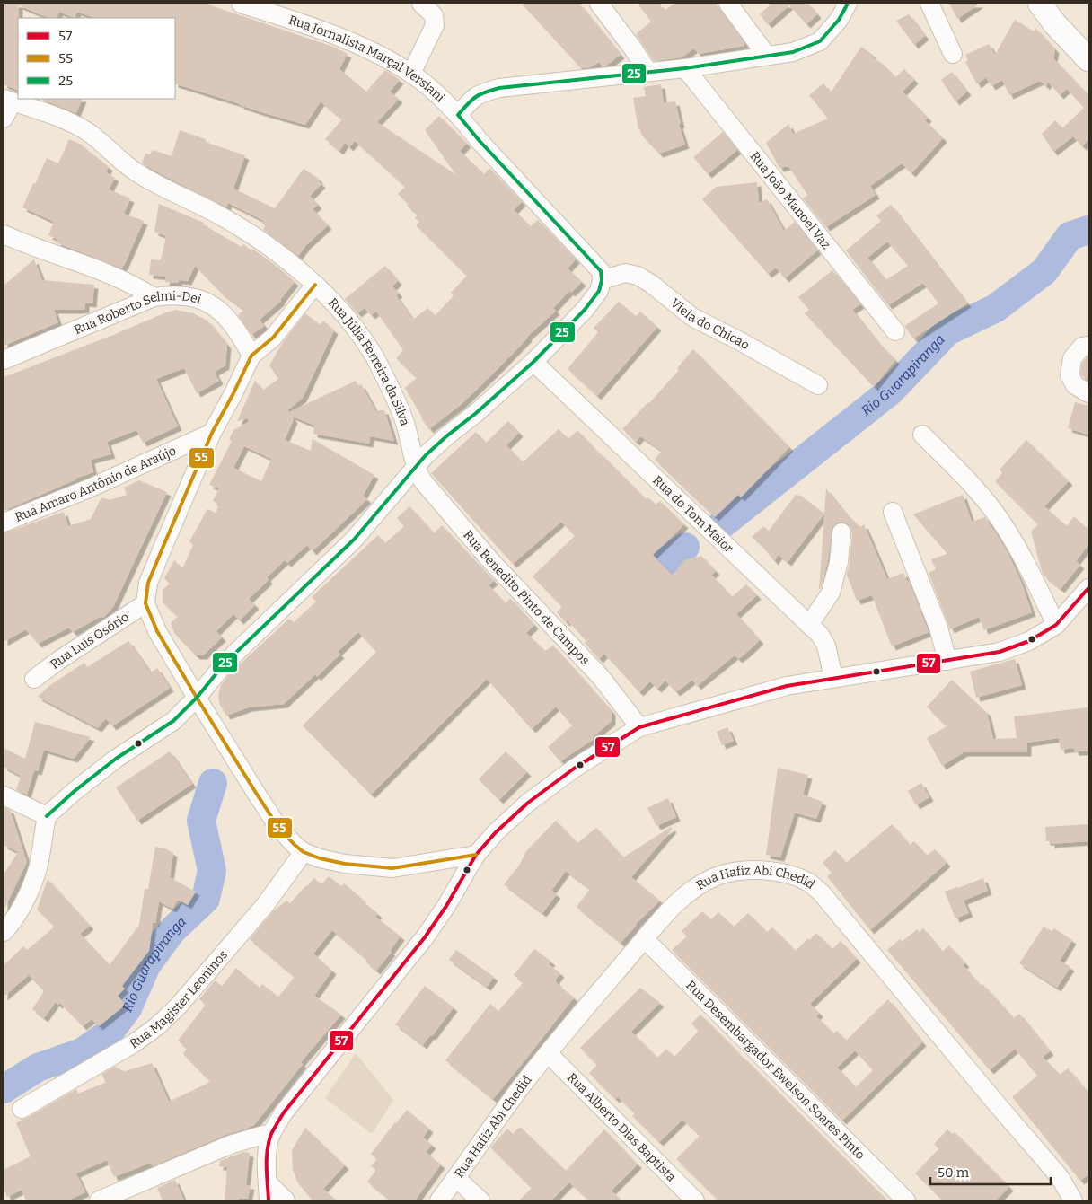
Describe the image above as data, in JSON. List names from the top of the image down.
{
  "streets": {
    "street": [
      "Rua Jornalista Marçal Versiani",
      "Rua João Manoel Vaz",
      "Rua Roberto Selmi-Dei",
      "Viela do Chicao",
      "Rua Júlia Ferreira da Silva",
      "Rua Amaro Antônio de Araújo",
      "Rua do Tom Maior",
      "Rua Benedito Pinto de Campos",
      "Rua Luís Osório",
      "Rua Hafiz Abi Chedid",
      "Rua Magister Leoninos",
      "Rua Desembargador Ewelson Soares Pinto",
      "Rua Alberto Dias Baptista"
    ]
  },
  "crossings": [
    ["Rua Jornalista Marçal Versiani", "Viela do Chicao"],
    ["Rua Júlia Ferreira da Silva", "Rua Benedito Pinto de Campos"],
    ["Rua Hafiz Abi Chedid", "Rua Desembargador Ewelson Soares Pinto"],
    ["Rua Hafiz Abi Chedid", "Rua Alberto Dias Baptista"]
  ],
  "water": ["Rio Guarapiranga"],
  "lines": ["transit line 25", "transit line 55", "transit line 57"],
  "legend": ["57", "55", "25"],
  "scale_bar": "50 m"
}
